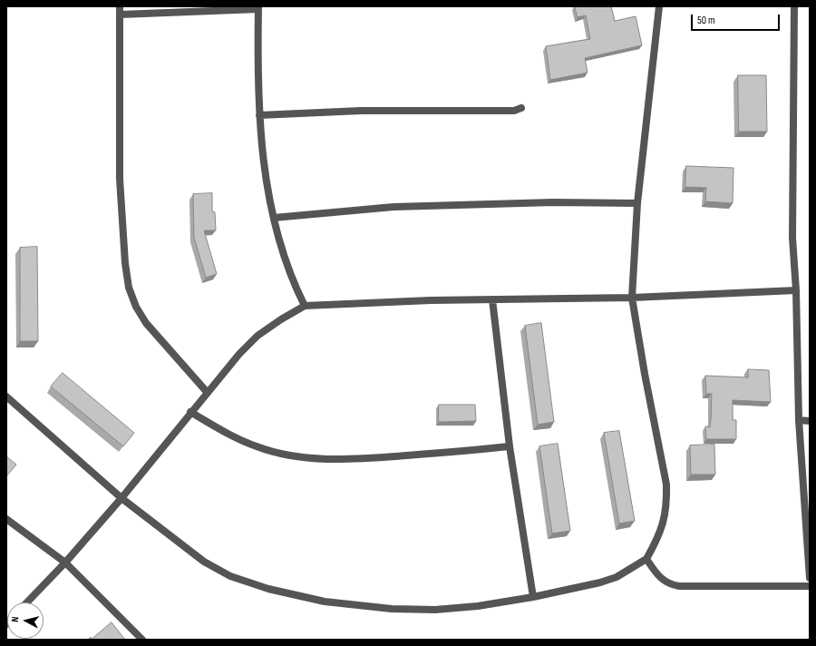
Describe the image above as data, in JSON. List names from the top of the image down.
{
  "scale_bar": "50 m",
  "north": "left"
}
